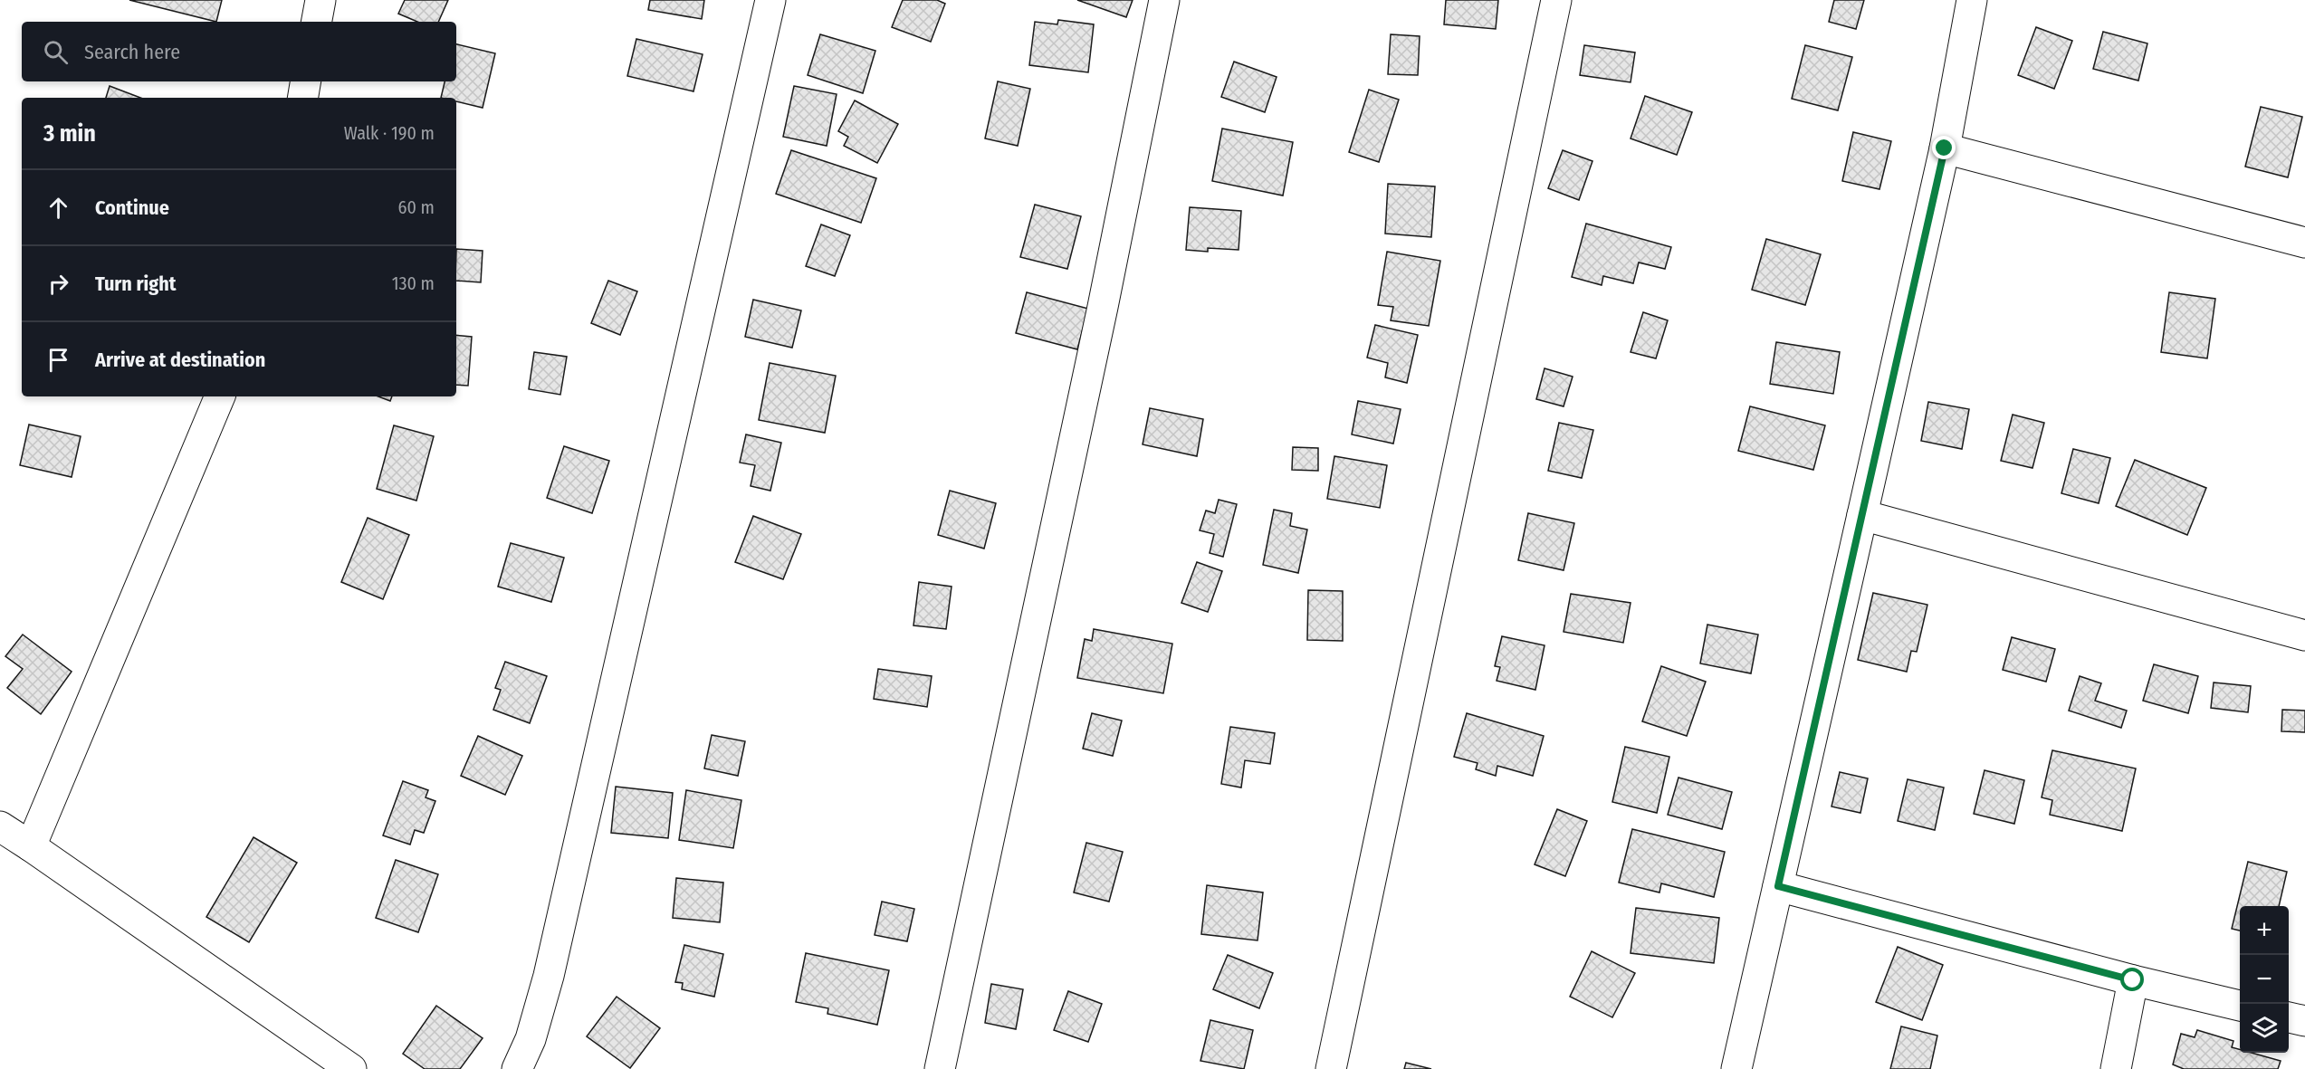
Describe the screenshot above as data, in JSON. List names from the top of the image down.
{
  "page": {
    "search": "Search here",
    "heading": ["3 min", "Walk · 190 m"],
    "list": [
      ["Continue", "60 m"],
      ["Turn right", "130 m"],
      "Arrive at destination"
    ],
    "map_buttons": ["+", "−"]
  }
}
